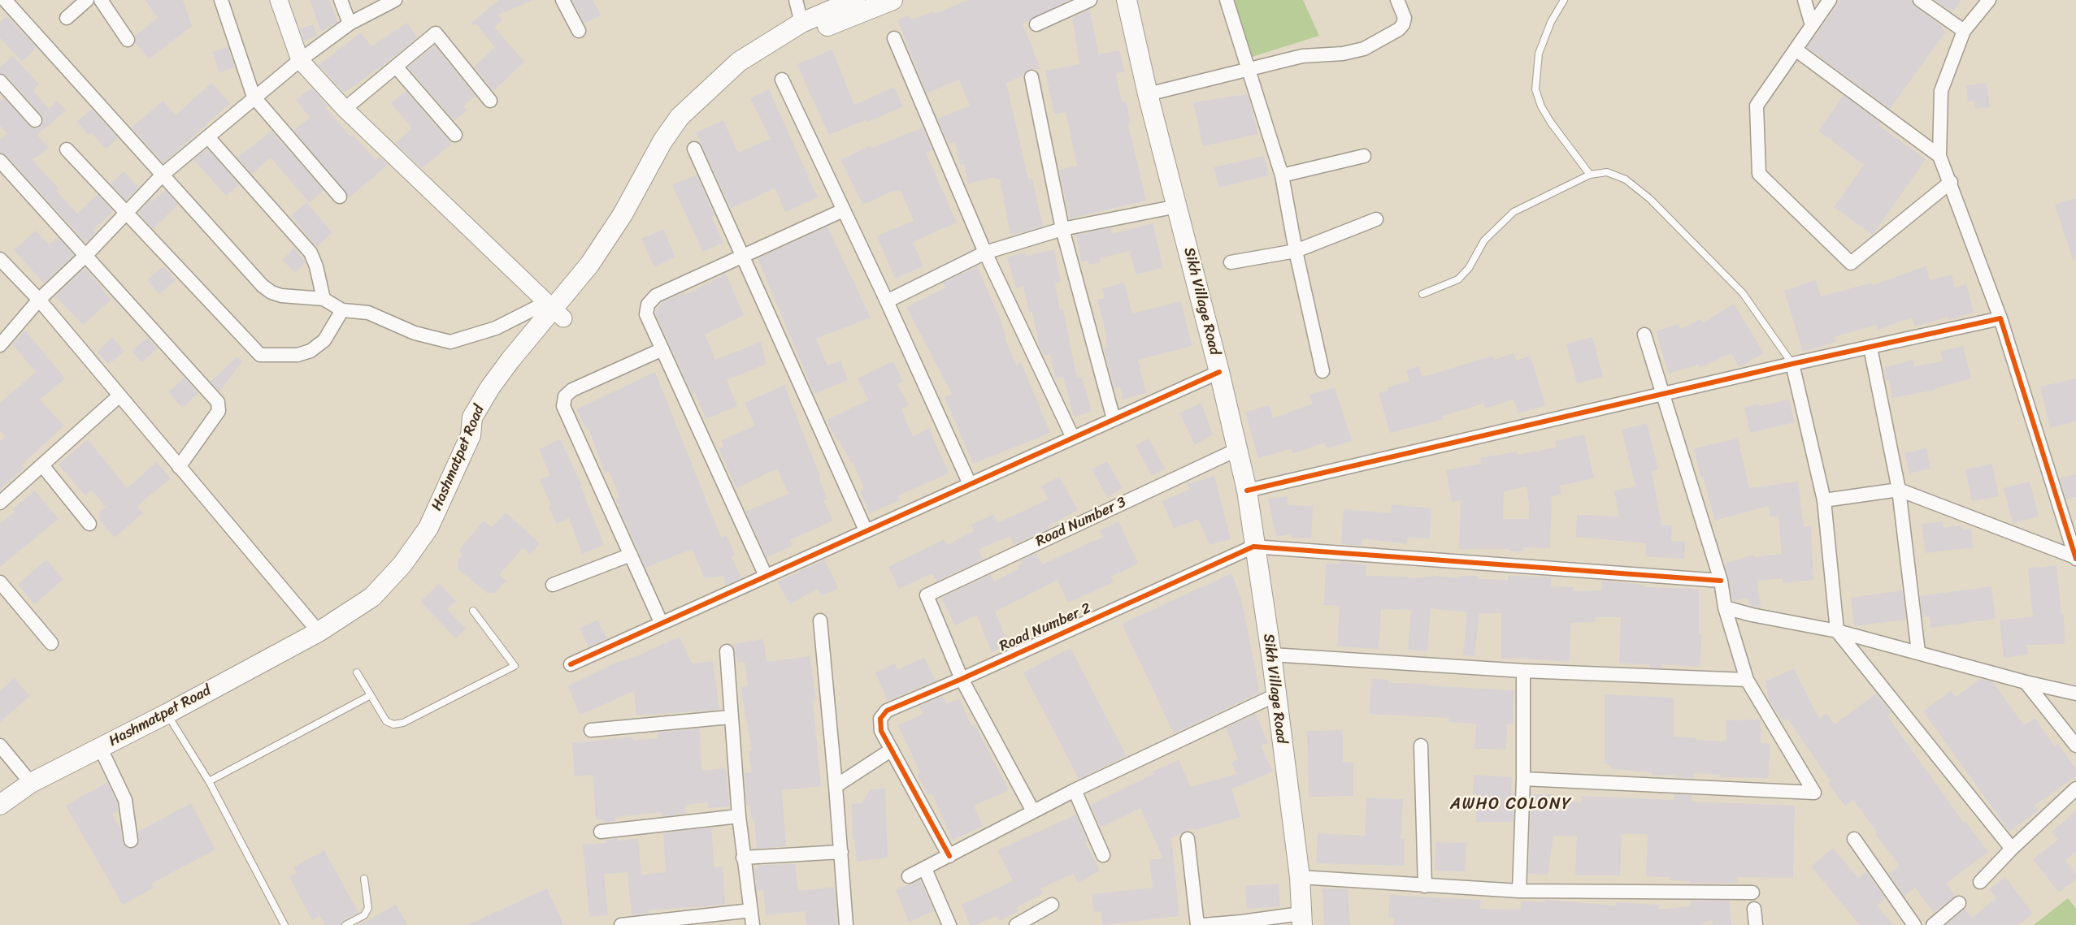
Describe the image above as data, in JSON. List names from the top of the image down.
{
  "streets": {
    "main road": ["Sikh Village Road", "Hashmatpet Road"],
    "street": ["Road Number 3", "Road Number 2"]
  },
  "crossings": [
    ["Sikh Village Road", "Road Number 3"],
    ["Sikh Village Road", "Road Number 2"],
    ["Road Number 3", "Road Number 2"]
  ],
  "districts": ["AWHO COLONY"]
}
